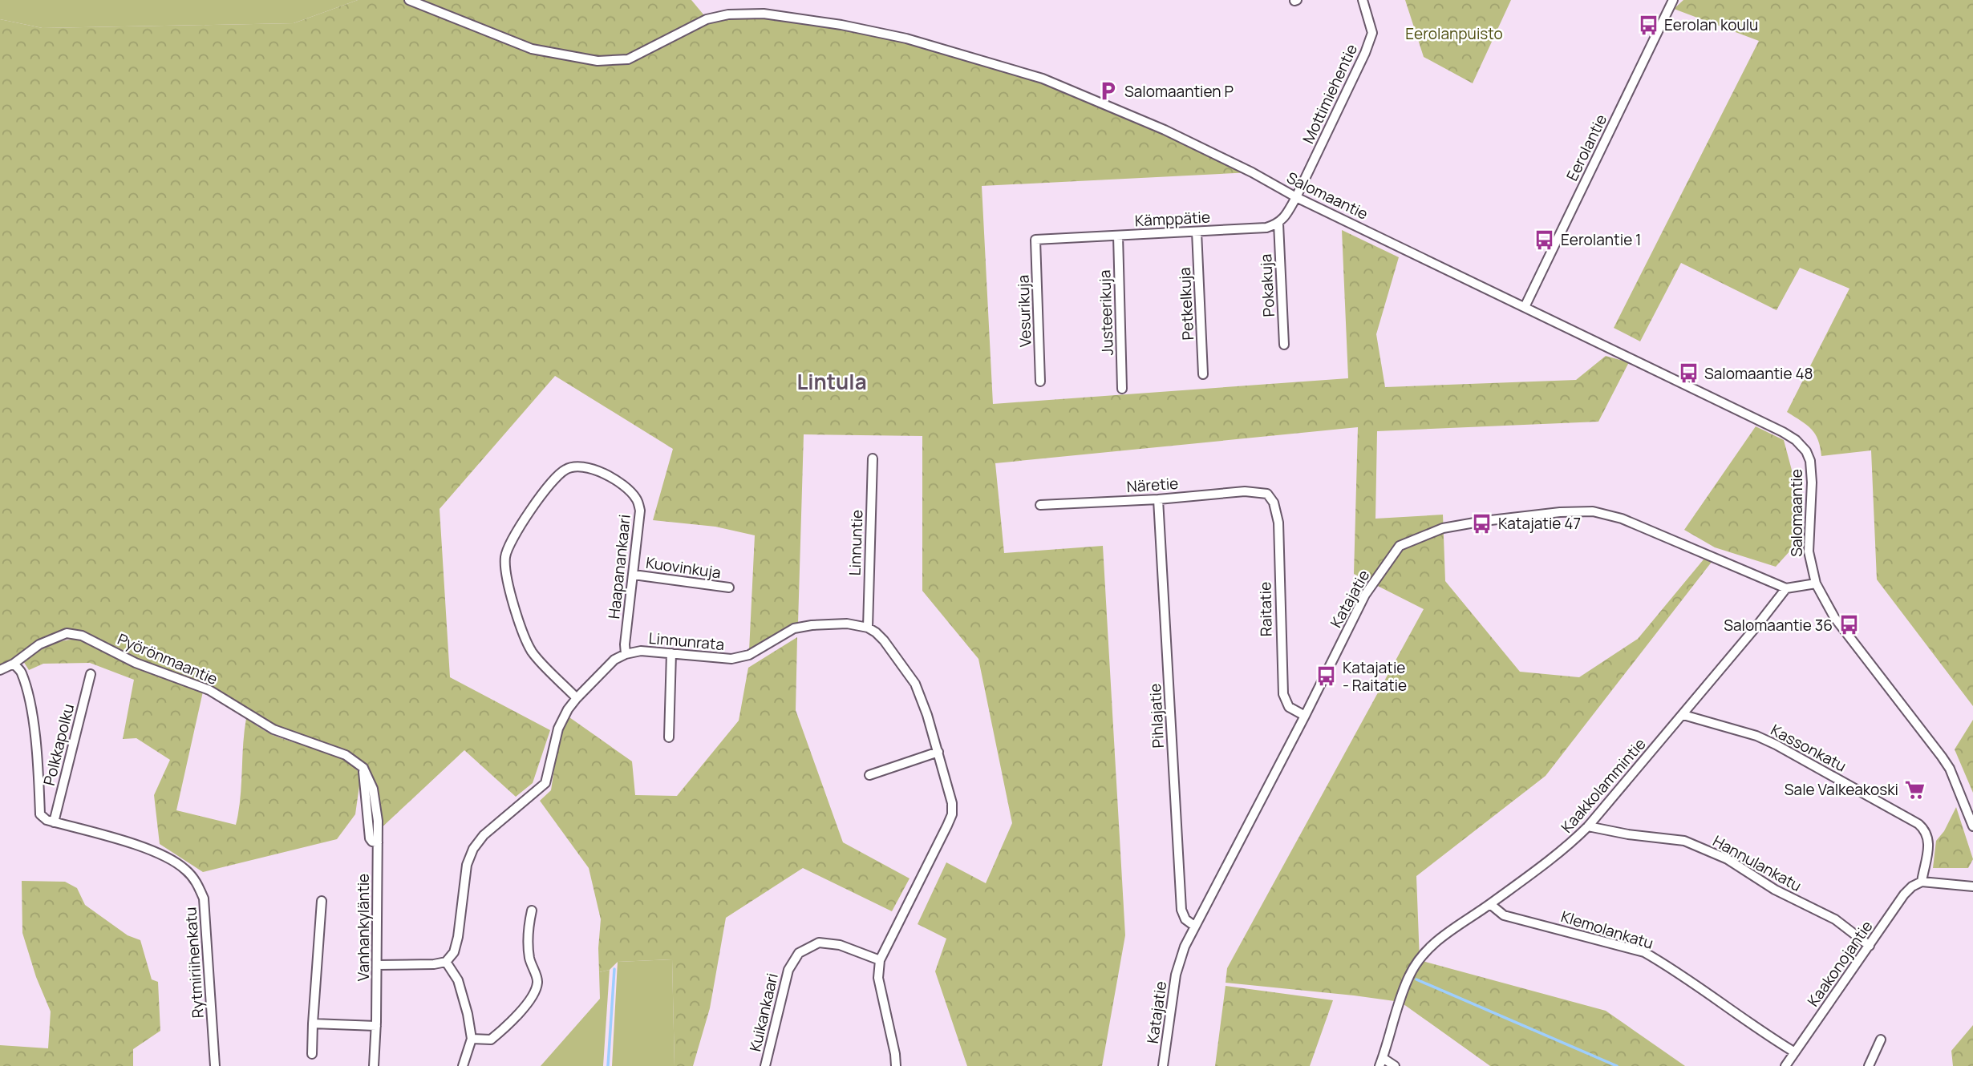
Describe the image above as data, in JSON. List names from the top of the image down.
{
  "streets": {
    "street": [
      "Mottimiehentie",
      "Eerolantie",
      "Salomaantie",
      "Kämppätie",
      "Pokakuja",
      "Petkelkuja",
      "Vesurikuja",
      "Justeerikuja",
      "Näretie",
      "Linnuntie",
      "Haapanankaari",
      "Kuovinkuja",
      "Katajatie",
      "Raitatie",
      "Linnunrata",
      "Pyörönmaantie",
      "Pihlajatie",
      "Polkkapolku",
      "Kassonkatu",
      "Kaakkolammintie",
      "Hannulankatu",
      "Vanhankyläntie",
      "Klemolankatu",
      "Rytmiriihenkatu",
      "Kaakonojantie",
      "Kuikankaari"
    ]
  },
  "crossings": [
    ["Mottimiehentie", "Salomaantie"],
    ["Eerolantie", "Salomaantie"],
    ["Kämppätie", "Pokakuja"],
    ["Kämppätie", "Petkelkuja"],
    ["Kämppätie", "Vesurikuja"],
    ["Kämppätie", "Justeerikuja"],
    ["Näretie", "Raitatie"],
    ["Näretie", "Pihlajatie"],
    ["Linnuntie", "Linnunrata"],
    ["Haapanankaari", "Kuovinkuja"],
    ["Haapanankaari", "Linnunrata"],
    ["Katajatie", "Raitatie"],
    ["Katajatie", "Pihlajatie"],
    ["Katajatie", "Kaakkolammintie"],
    ["Pyörönmaantie", "Vanhankyläntie"],
    ["Polkkapolku", "Rytmiriihenkatu"],
    ["Kassonkatu", "Kaakkolammintie"],
    ["Kassonkatu", "Kaakonojantie"],
    ["Kaakkolammintie", "Hannulankatu"],
    ["Kaakkolammintie", "Klemolankatu"],
    ["Hannulankatu", "Kaakonojantie"],
    ["Klemolankatu", "Kaakonojantie"]
  ],
  "districts": ["Lintula"],
  "parks": ["Eerolanpuisto"],
  "places": {
    "bus stop": [
      "Eerolan koulu",
      "Eerolantie 1",
      "Salomaantie 48",
      "Katajatie 47",
      "Salomaantie 36",
      "Katajatie - Raitatie"
    ],
    "parking": ["Salomaantien P"],
    "supermarket": ["Sale Valkeakoski"]
  }
}
